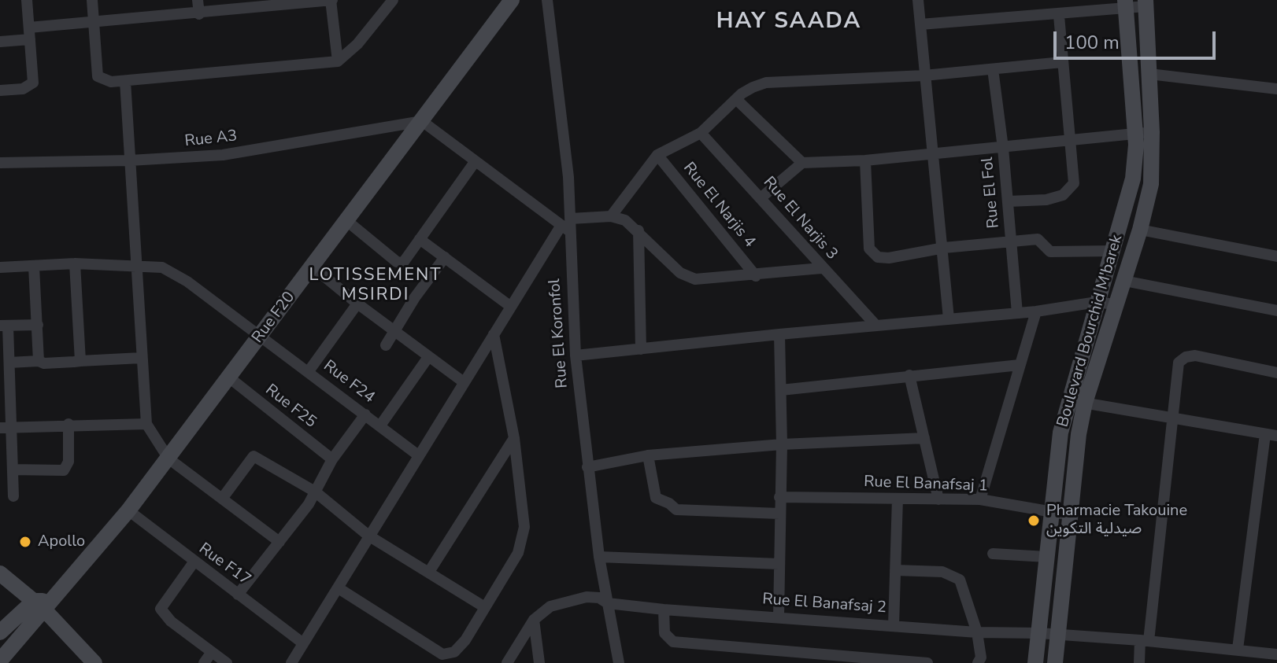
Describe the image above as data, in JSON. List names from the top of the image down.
{
  "streets": {
    "main road": ["Rue F20", "Boulevard Bourchid M'barek"],
    "street": [
      "Rue A3",
      "Rue El Fol",
      "Rue El Narjis 4",
      "Rue El Narjis 3",
      "Rue El Koronfol",
      "Rue F24",
      "Rue F25",
      "Rue El Banafsaj 1",
      "Rue F17",
      "Rue El Banafsaj 2"
    ]
  },
  "crossings": [
    ["Rue A3", "Rue F20"],
    ["Rue F20", "Rue F24"],
    ["Rue F20", "Rue F25"],
    ["Rue F20", "Rue F17"],
    ["Boulevard Bourchid M'barek", "Rue El Banafsaj 1"],
    ["Boulevard Bourchid M'barek", "Rue El Banafsaj 2"],
    ["Rue El Koronfol", "Rue El Banafsaj 2"]
  ],
  "districts": ["HAY SAADA", "LOTISSEMENT MSIRDI"],
  "places": ["Pharmacie Takouine صيدلية التكوين", "Apollo"],
  "scale_bar": "100 m"
}
